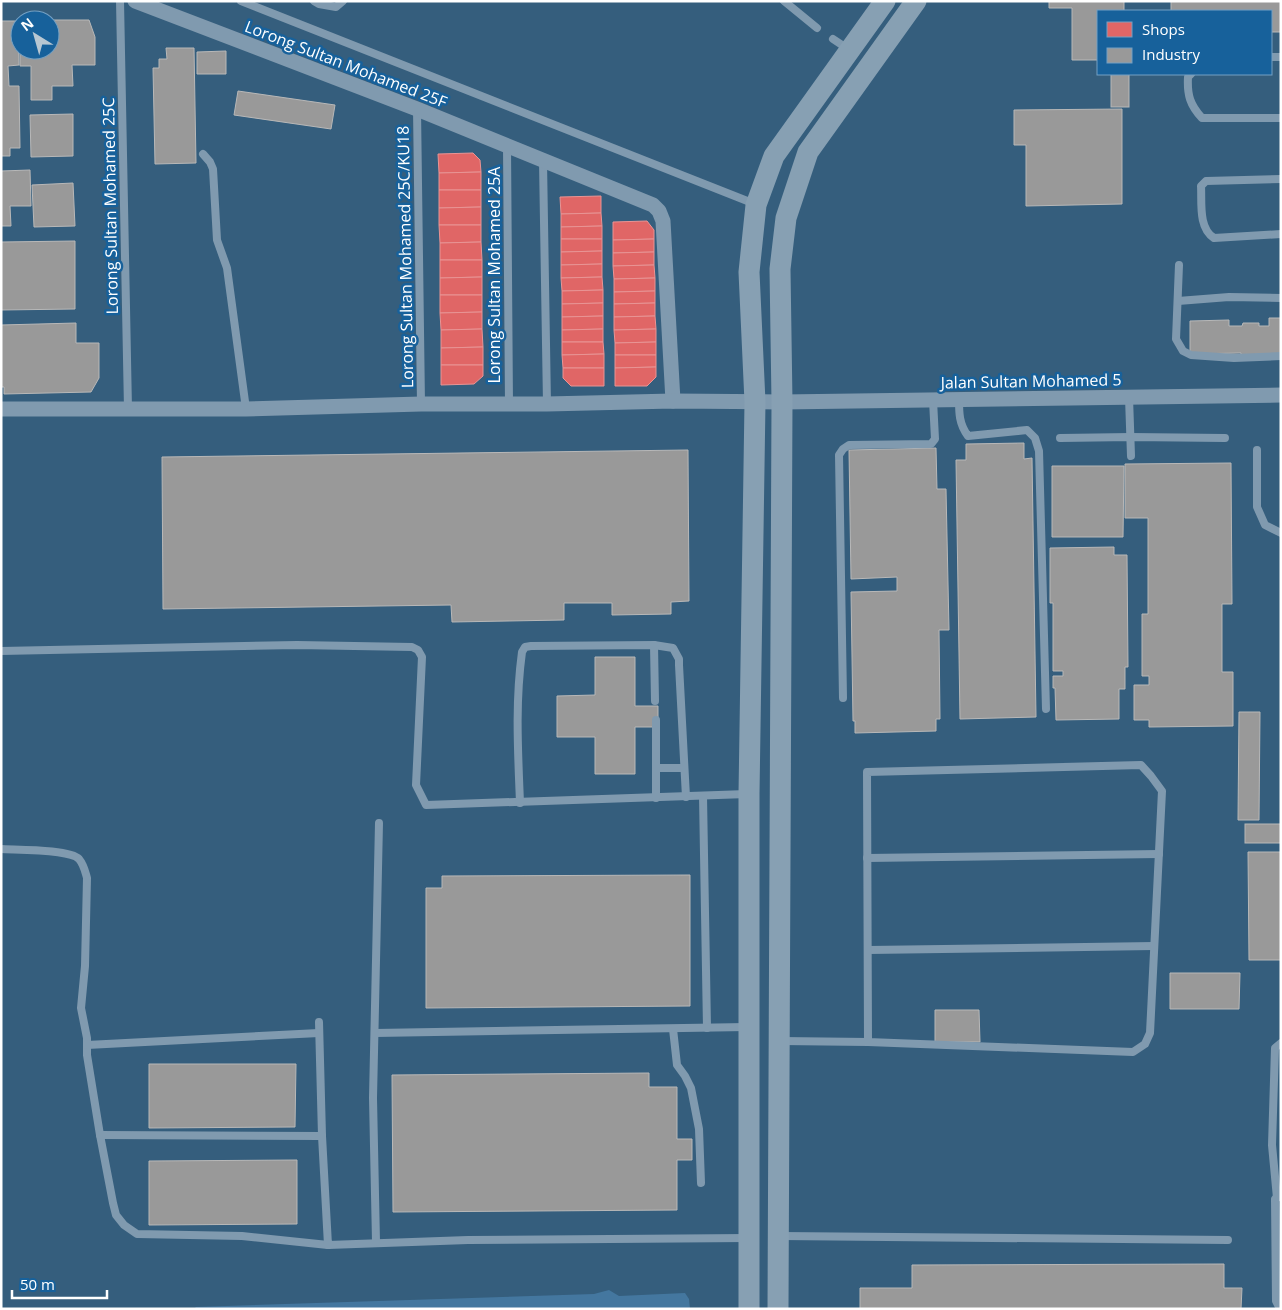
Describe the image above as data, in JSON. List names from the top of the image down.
{
  "streets": {
    "street": ["Lorong Sultan Mohamed 25F", "Jalan Sultan Mohamed 5"],
    "lane": ["Lorong Sultan Mohamed 25C", "Lorong Sultan Mohamed 25C/KU18", "Lorong Sultan Mohamed 25A"]
  },
  "crossings": [
    ["Lorong Sultan Mohamed 25F", "Lorong Sultan Mohamed 25C/KU18"],
    ["Lorong Sultan Mohamed 25F", "Lorong Sultan Mohamed 25A"],
    ["Lorong Sultan Mohamed 25F", "Jalan Sultan Mohamed 5"],
    ["Lorong Sultan Mohamed 25C", "Jalan Sultan Mohamed 5"],
    ["Lorong Sultan Mohamed 25C/KU18", "Jalan Sultan Mohamed 5"],
    ["Lorong Sultan Mohamed 25A", "Jalan Sultan Mohamed 5"]
  ],
  "legend": ["Shops", "Industry"],
  "scale_bar": "50 m",
  "north": "top left"
}
